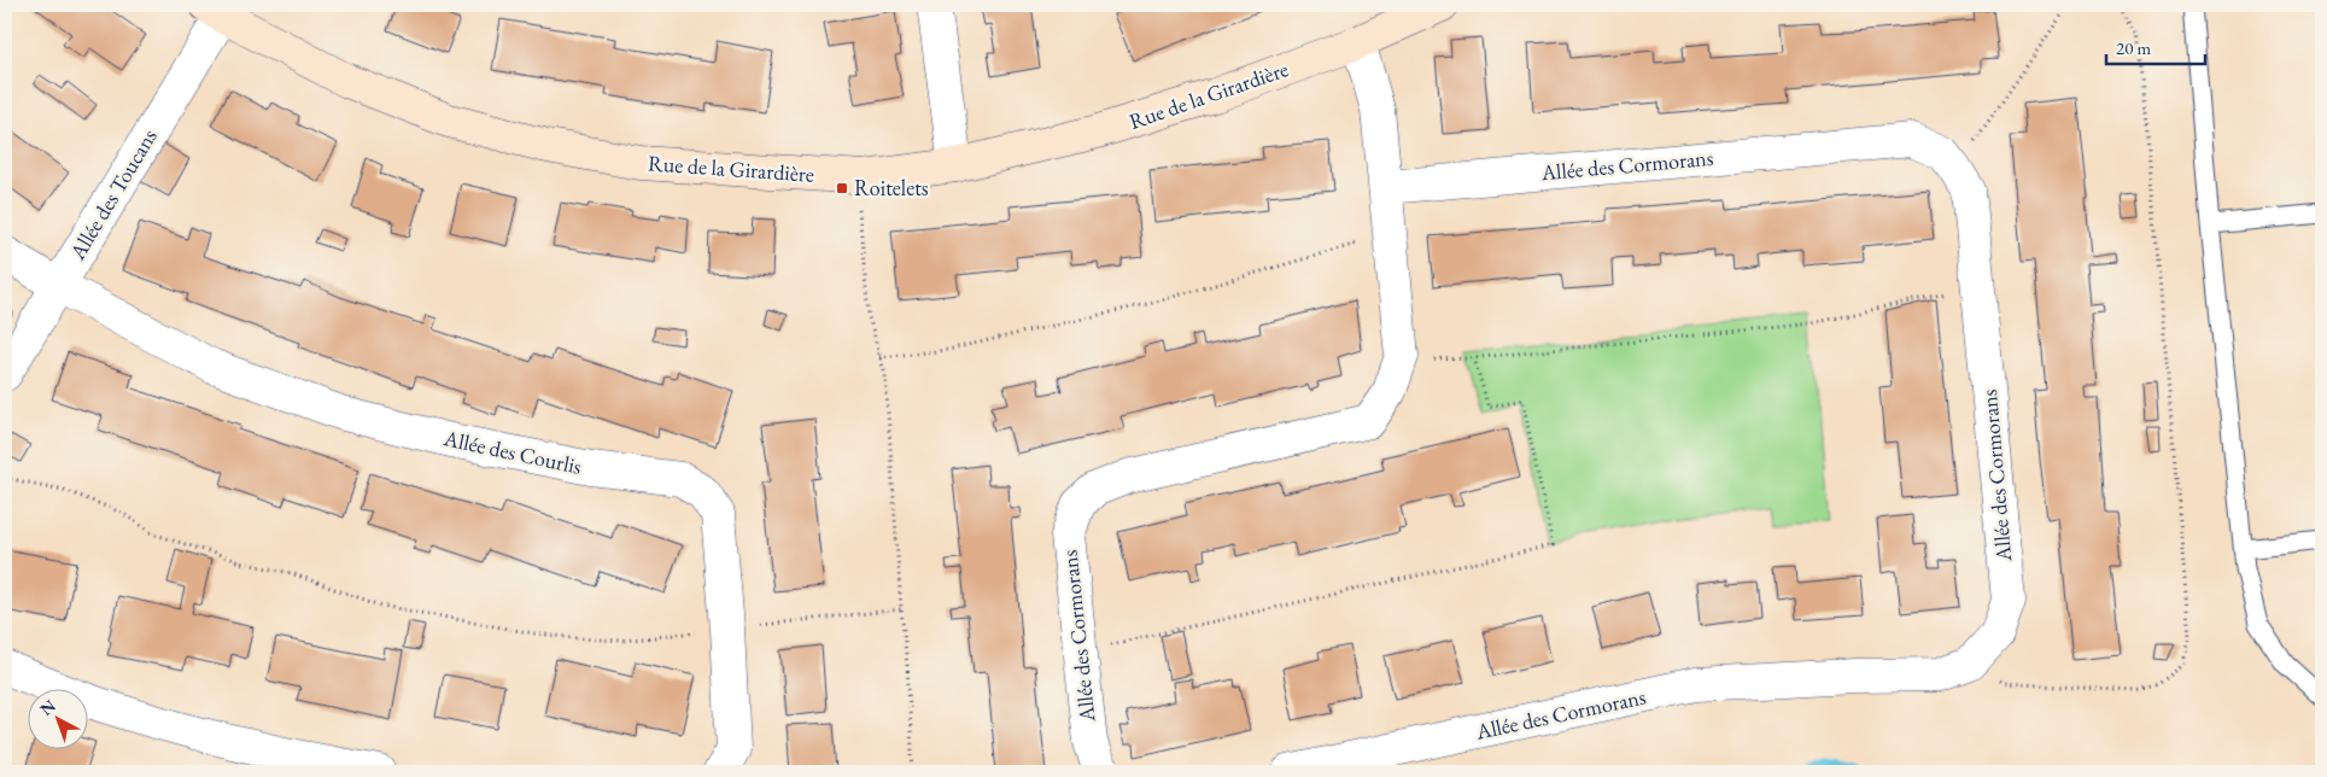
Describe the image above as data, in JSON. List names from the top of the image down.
{
  "streets": {
    "street": [
      "Rue de la Girardière",
      "Allée des Cormorans",
      "Allée des Toucans",
      "Allée des Courlis"
    ]
  },
  "crossings": [
    ["Rue de la Girardière", "Allée des Cormorans"],
    ["Rue de la Girardière", "Allée des Toucans"],
    ["Allée des Toucans", "Allée des Courlis"]
  ],
  "places": {
    "transit": ["Roitelets"]
  },
  "scale_bar": "20 m",
  "north": "top left"
}
